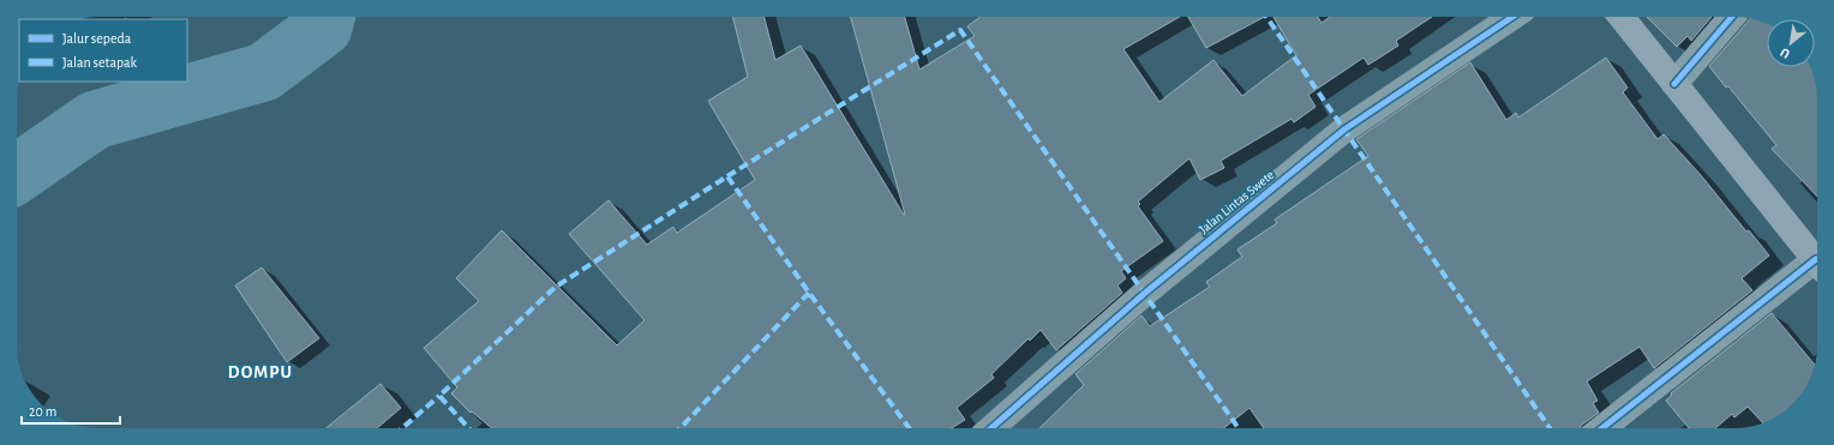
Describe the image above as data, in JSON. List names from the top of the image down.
{
  "streets": {
    "street": ["Jalan Lintas Swete"]
  },
  "districts": ["DOMPU"],
  "legend": ["Jalur sepeda", "Jalan setapak"],
  "scale_bar": "20 m",
  "north": "bottom left"
}
